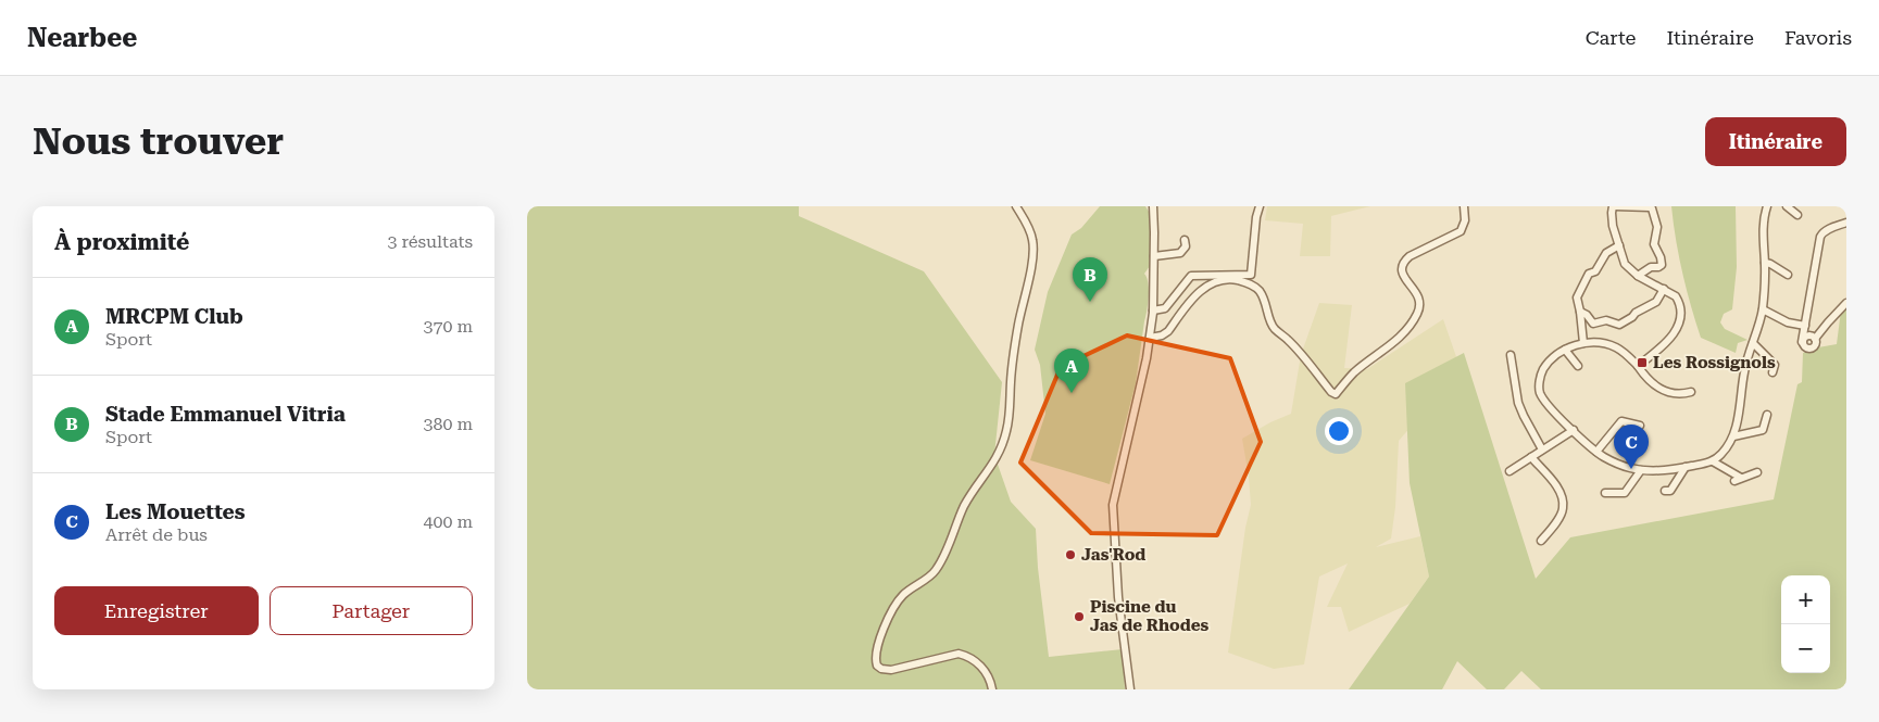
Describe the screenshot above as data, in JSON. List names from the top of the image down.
{
  "places": {
    "transit": ["Les Rossignols"],
    "other": ["Jas'Rod", "Piscine du Jas de Rhodes"]
  },
  "page": {
    "header": "Nearbee",
    "nav": ["Carte", "Itinéraire", "Favoris"],
    "buttons": [
      "Itinéraire",
      ["Enregistrer", "Partager"]
    ],
    "title": "Nous trouver",
    "heading": ["À proximité", "3 résultats"],
    "pins": ["B", "A", "C"],
    "list": [
      {
        "mark": "A",
        "name": "MRCPM Club",
        "note": "Sport",
        "value": "370 m"
      },
      {
        "mark": "B",
        "name": "Stade Emmanuel Vitria",
        "note": "Sport",
        "value": "380 m"
      },
      {
        "mark": "C",
        "name": "Les Mouettes",
        "note": "Arrêt de bus",
        "value": "400 m"
      }
    ],
    "map_buttons": ["+", "−"]
  }
}
